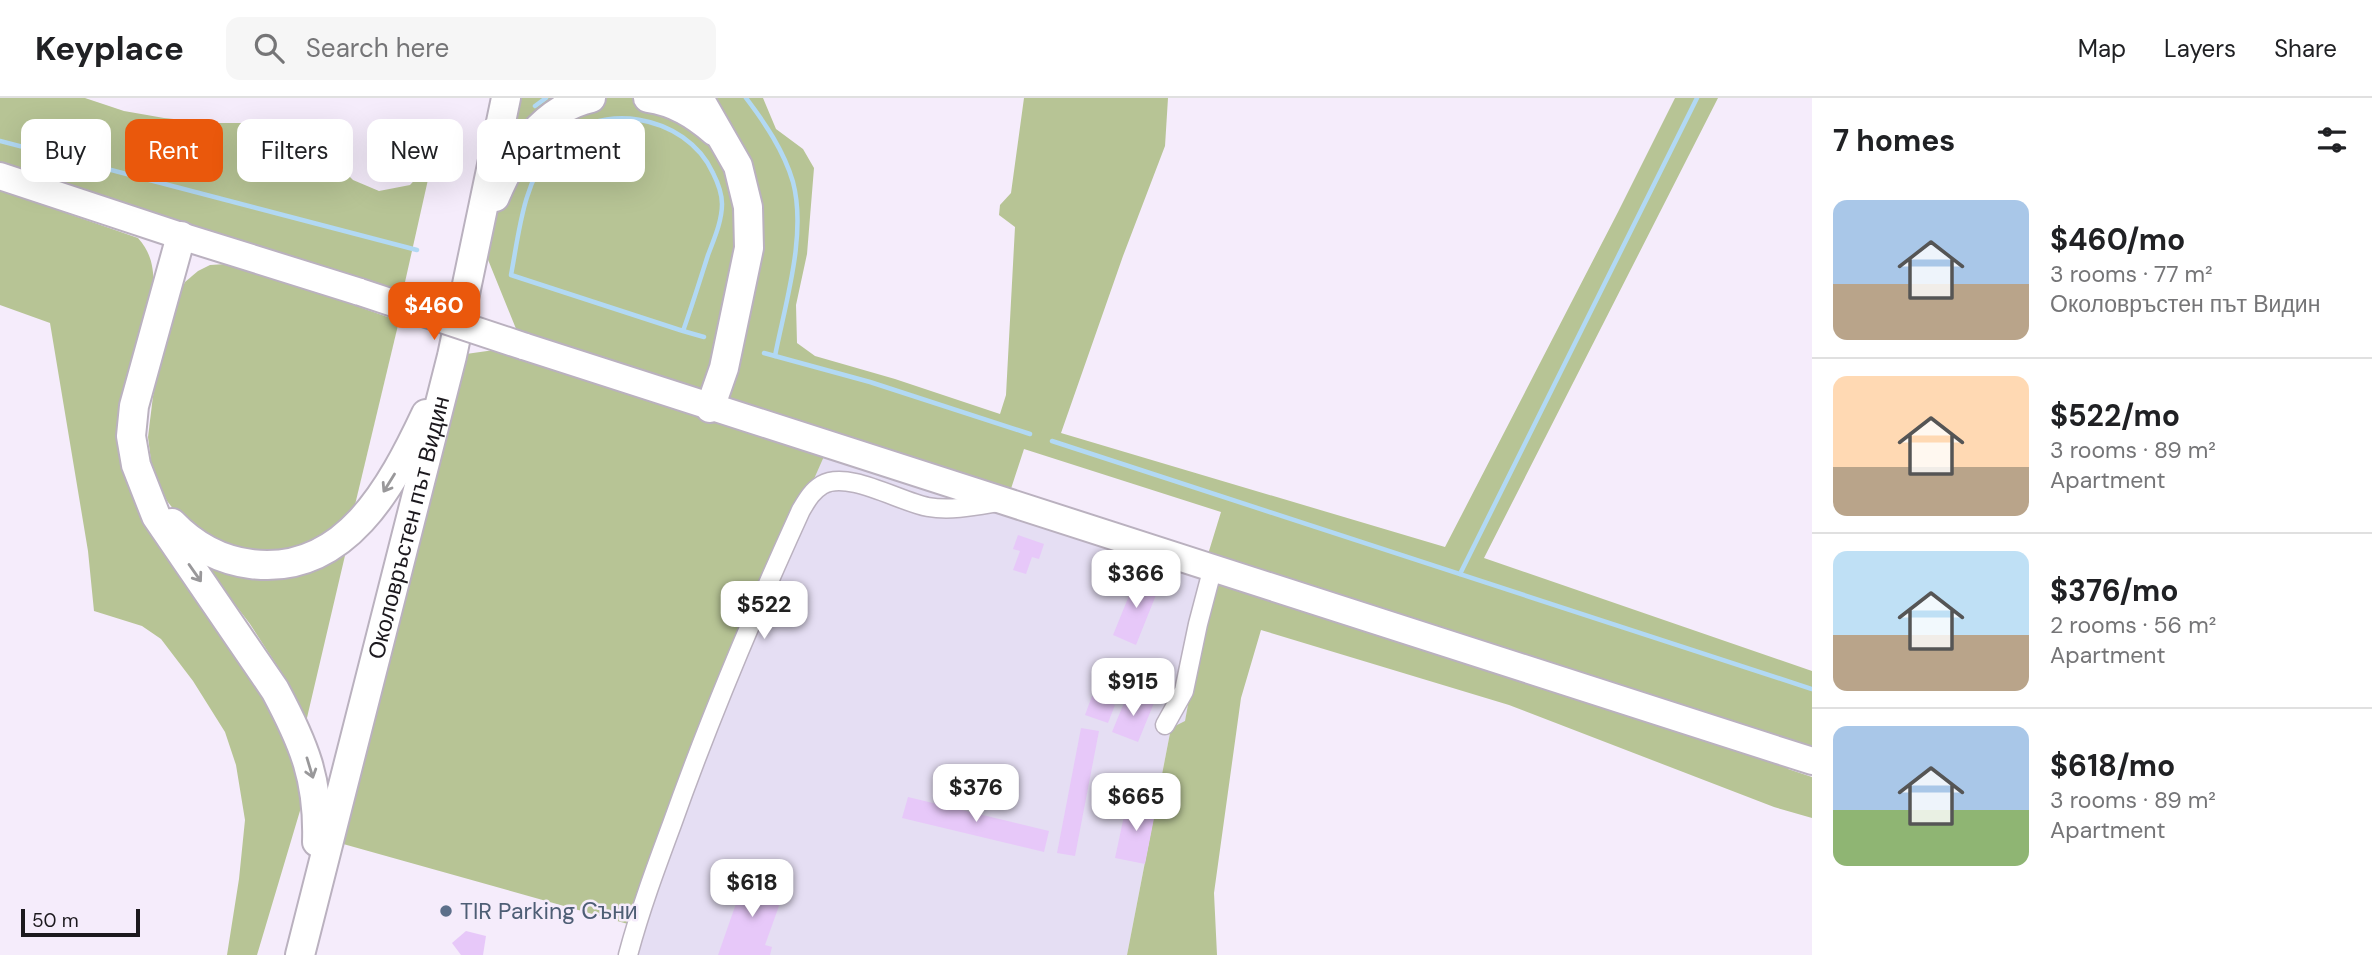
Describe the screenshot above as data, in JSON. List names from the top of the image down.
{
  "streets": {
    "main road": ["Околовръстен път Видин"]
  },
  "places": ["TIR Parking Съни"],
  "scale_bar": "50 m",
  "page": {
    "header": "Keyplace",
    "search": "Search here",
    "nav": ["Map", "Layers", "Share"],
    "heading": "7 homes",
    "chip": [
      "Buy",
      "Rent",
      "Filters",
      "New",
      "Apartment"
    ],
    "list": [
      {
        "name": "$460/mo",
        "note": "3 rooms · 77 m² · Околовръстен път Видин"
      },
      {
        "name": "$522/mo",
        "note": "3 rooms · 89 m² · Apartment"
      },
      {
        "name": "$376/mo",
        "note": "2 rooms · 56 m² · Apartment"
      },
      {
        "name": "$618/mo",
        "note": "3 rooms · 89 m² · Apartment"
      }
    ],
    "price": [
      "$460",
      "$366",
      "$522",
      "$915",
      "$376",
      "$665",
      "$618"
    ],
    "scale": "50 m"
  }
}
